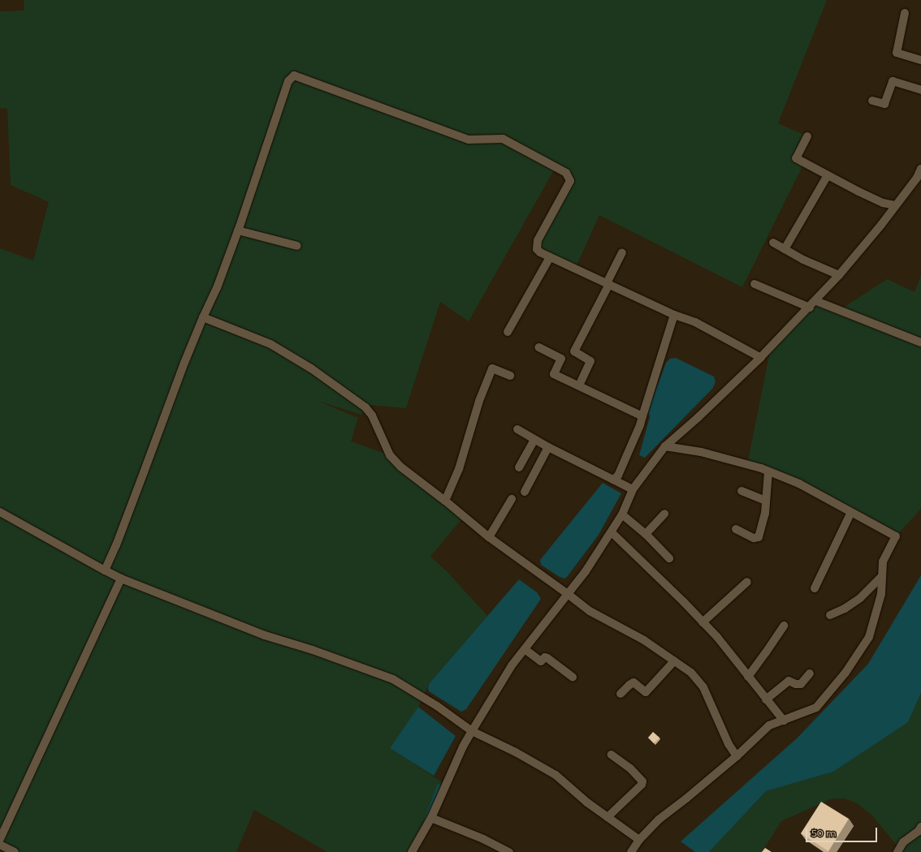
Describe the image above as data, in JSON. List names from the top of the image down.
{
  "scale_bar": "50 m"
}
